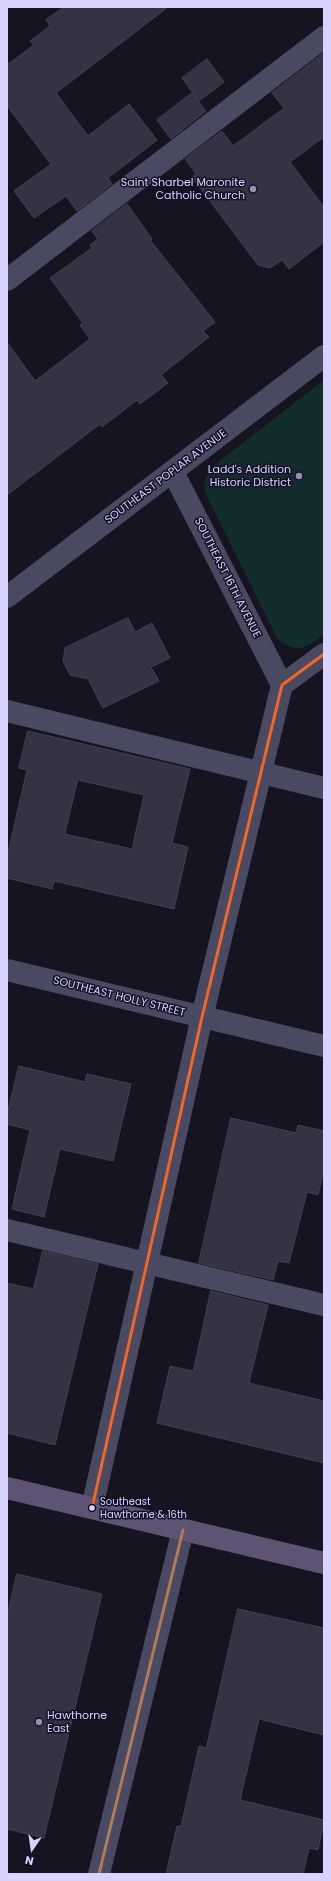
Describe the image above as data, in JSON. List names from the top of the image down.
{
  "streets": {
    "street": ["SOUTHEAST POPLAR AVENUE", "SOUTHEAST 16TH AVENUE", "SOUTHEAST HOLLY STREET"]
  },
  "crossings": [
    ["SOUTHEAST POPLAR AVENUE", "SOUTHEAST 16TH AVENUE"]
  ],
  "places": [
    "Saint Sharbel Maronite Catholic Church",
    "Ladd's Addition Historic District",
    "Southeast Hawthorne & 16th",
    "Hawthorne East"
  ],
  "north": "bottom"
}
